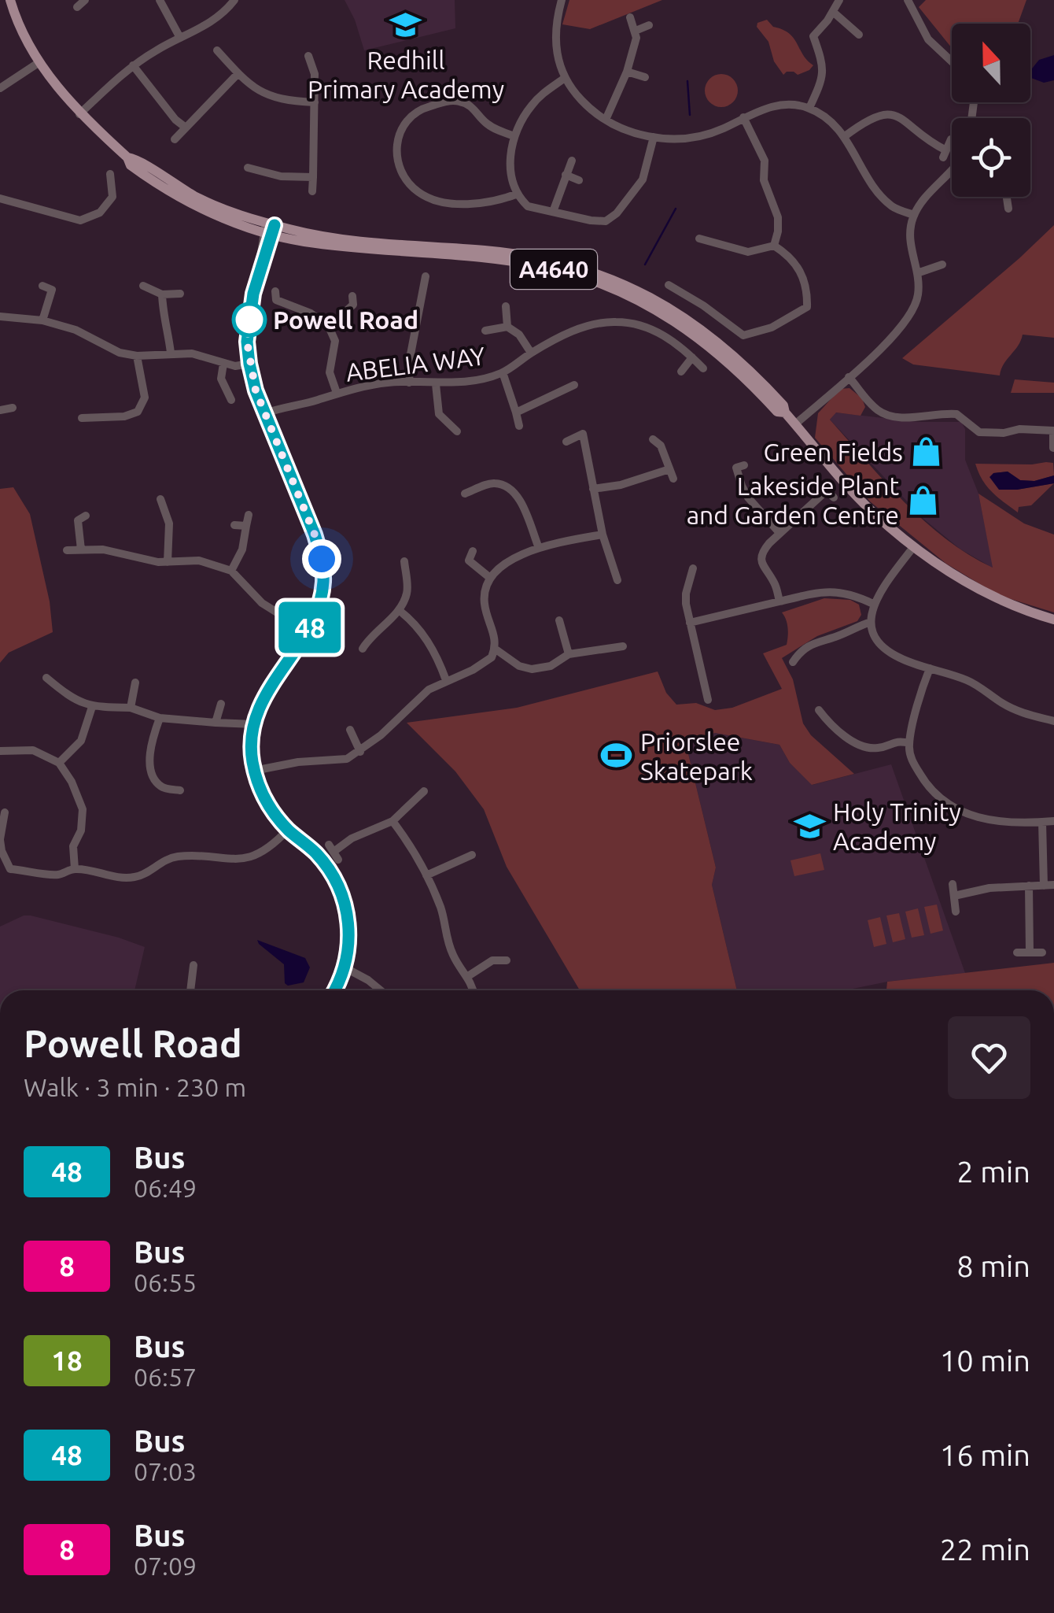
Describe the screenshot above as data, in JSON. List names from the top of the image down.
{
  "streets": {
    "main road": ["A4640"],
    "street": ["ABELIA WAY"]
  },
  "places": {
    "school or university": ["Redhill Primary Academy", "Holy Trinity Academy"],
    "other": ["Powell Road"],
    "shop": ["Green Fields", "Lakeside Plant and Garden Centre"],
    "sports": ["Priorslee Skatepark"]
  },
  "lines": ["bus line 48"],
  "north": "top",
  "page": {
    "on_map": "48",
    "heading": ["Powell Road", "Walk · 3 min · 230 m"],
    "list": [
      {
        "mark": "48",
        "name": "Bus",
        "note": "06:49",
        "value": "2 min"
      },
      {
        "mark": "8",
        "name": "Bus",
        "note": "06:55",
        "value": "8 min"
      },
      {
        "mark": "18",
        "name": "Bus",
        "note": "06:57",
        "value": "10 min"
      },
      {
        "mark": "48",
        "name": "Bus",
        "note": "07:03",
        "value": "16 min"
      },
      {
        "mark": "8",
        "name": "Bus",
        "note": "07:09",
        "value": "22 min"
      }
    ]
  }
}
